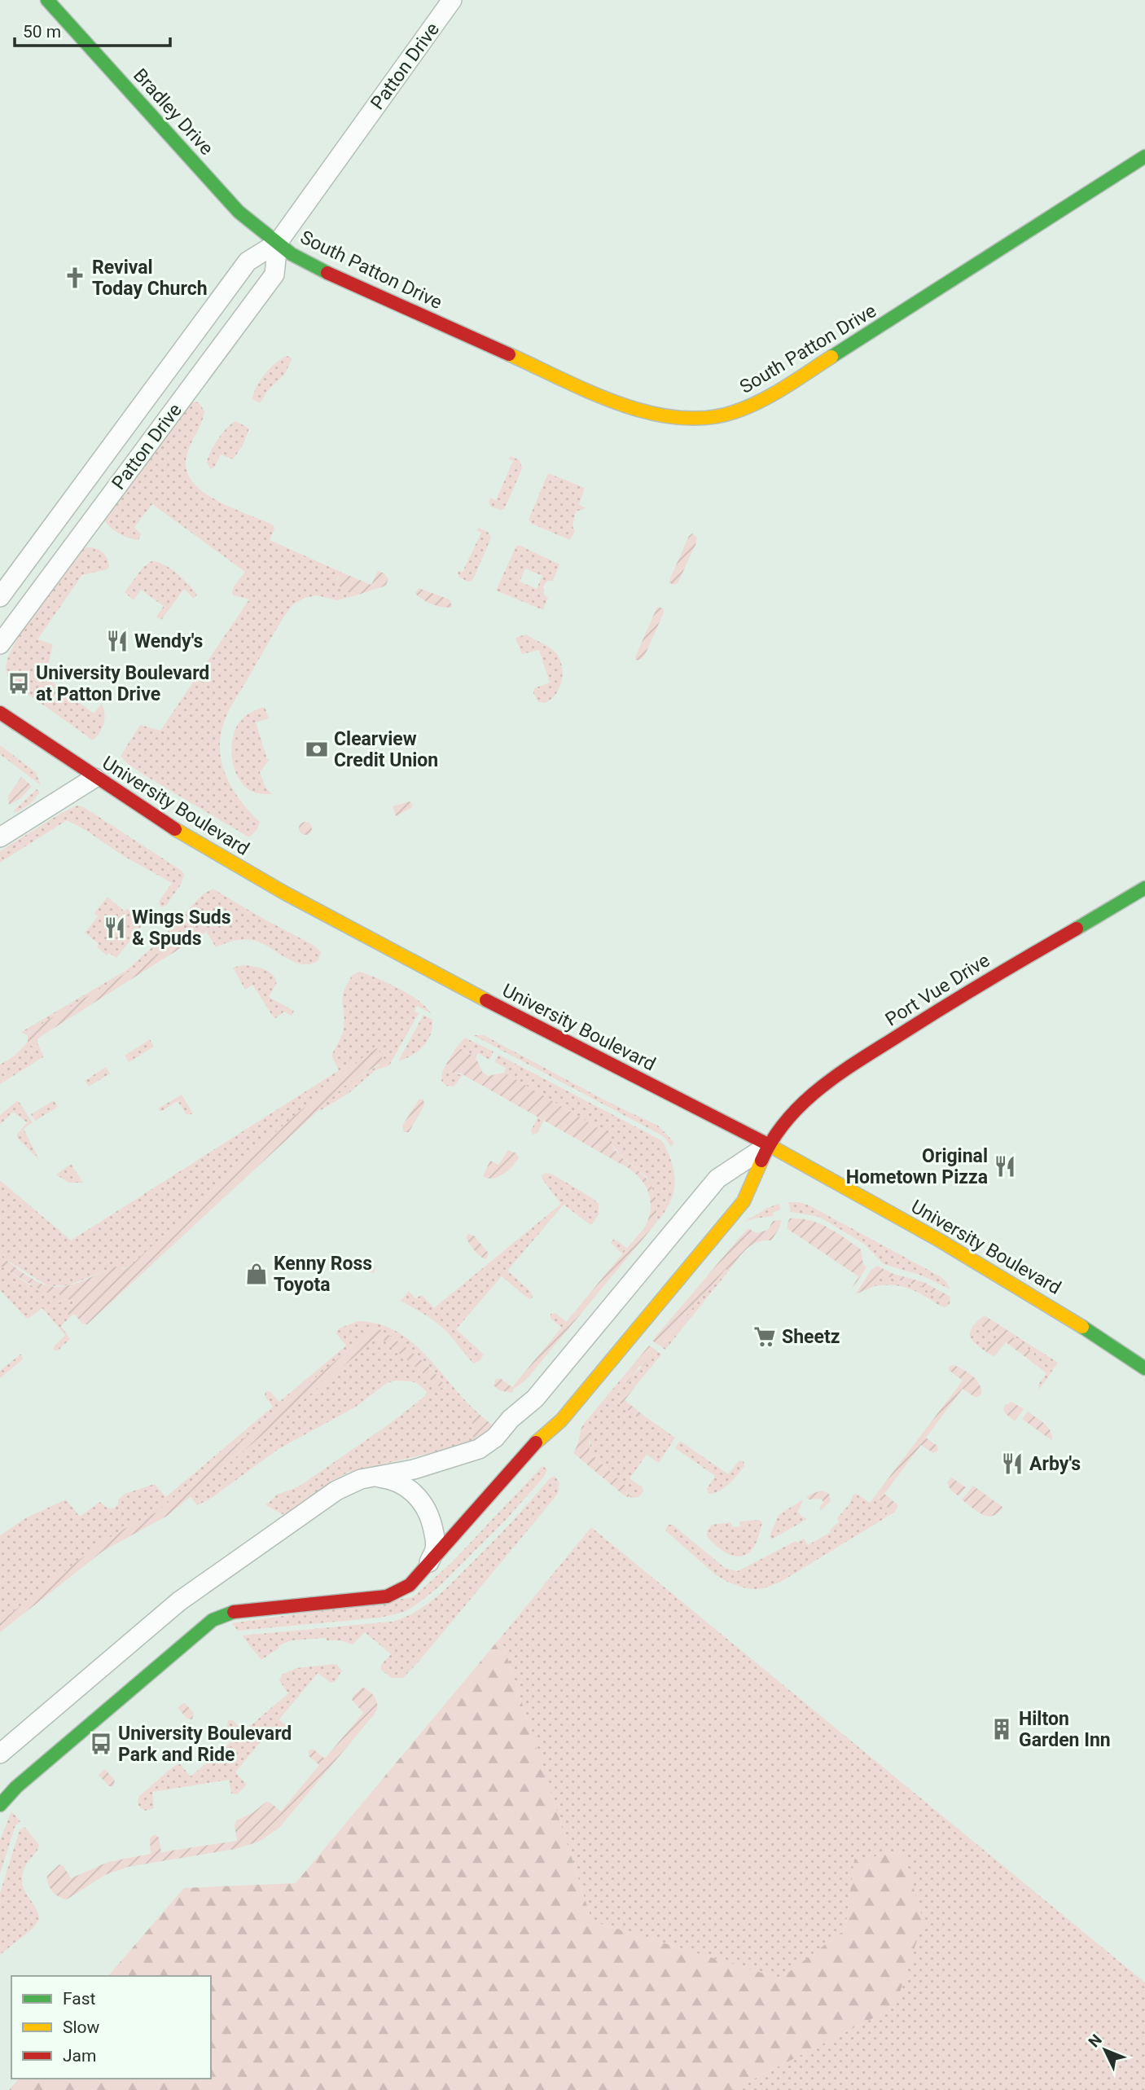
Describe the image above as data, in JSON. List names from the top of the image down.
{
  "streets": {
    "street": [
      "Patton Drive",
      "Bradley Drive",
      "South Patton Drive",
      "University Boulevard",
      "Port Vue Drive"
    ]
  },
  "crossings": [
    ["Patton Drive", "Bradley Drive"],
    ["Patton Drive", "South Patton Drive"],
    ["Bradley Drive", "South Patton Drive"],
    ["University Boulevard", "Port Vue Drive"]
  ],
  "places": {
    "church": ["Revival Today Church"],
    "restaurant": [
      "Wendy's",
      "Wings Suds & Spuds",
      "Original Hometown Pizza",
      "Arby's"
    ],
    "bus stop": ["University Boulevard at Patton Drive", "University Boulevard Park and Ride"],
    "bank": ["Clearview Credit Union"],
    "shop": ["Kenny Ross Toyota"],
    "supermarket": ["Sheetz"],
    "building": ["Hilton Garden Inn"]
  },
  "legend": ["Fast", "Slow", "Jam"],
  "scale_bar": "50 m",
  "north": "top left"
}
